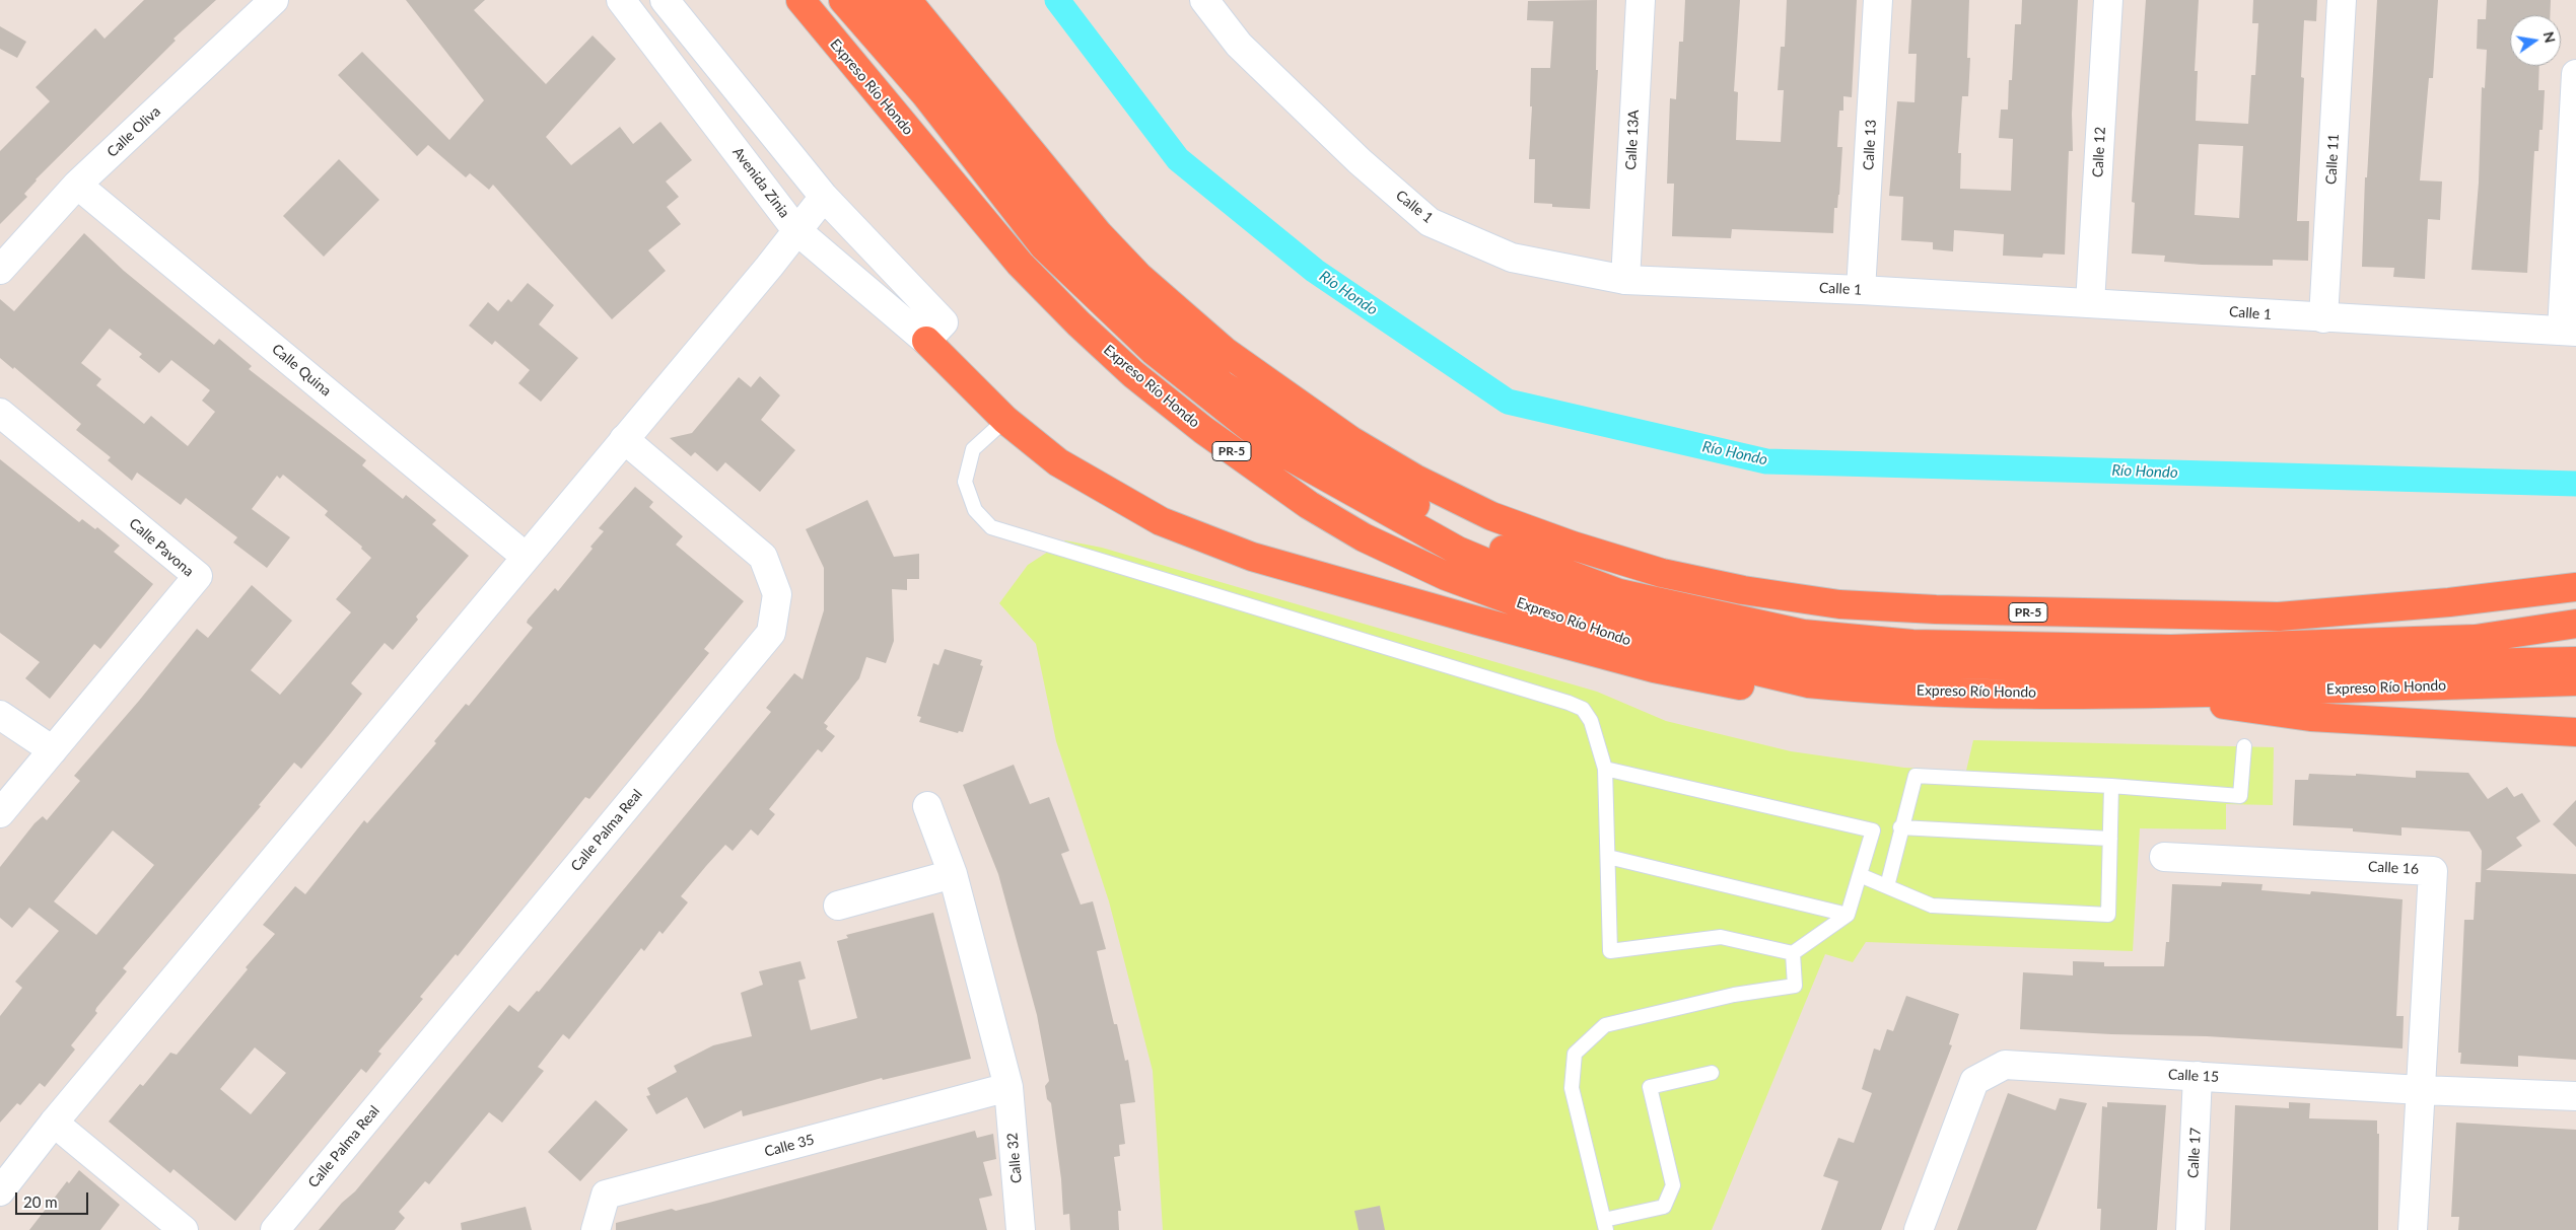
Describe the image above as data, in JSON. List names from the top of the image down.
{
  "streets": {
    "highway": ["Expreso Río Hondo", "PR-5"],
    "street": [
      "Calle Oliva",
      "Calle 13A",
      "Calle 13",
      "Calle 12",
      "Calle 11",
      "Avenida Zinia",
      "Calle 1",
      "Calle Quina",
      "Calle Pavona",
      "Calle Palma Real",
      "Calle 16",
      "Calle 15",
      "Calle 35",
      "Calle 17",
      "Calle 32"
    ]
  },
  "crossings": [
    ["Calle Oliva", "Calle Quina"],
    ["Calle 13A", "Calle 1"],
    ["Calle 13", "Calle 1"],
    ["Calle 12", "Calle 1"],
    ["Calle 11", "Calle 1"],
    ["Calle 16", "Calle 15"],
    ["Calle 15", "Calle 17"],
    ["Calle 35", "Calle 32"]
  ],
  "water": ["Río Hondo"],
  "scale_bar": "20 m",
  "north": "right"
}
